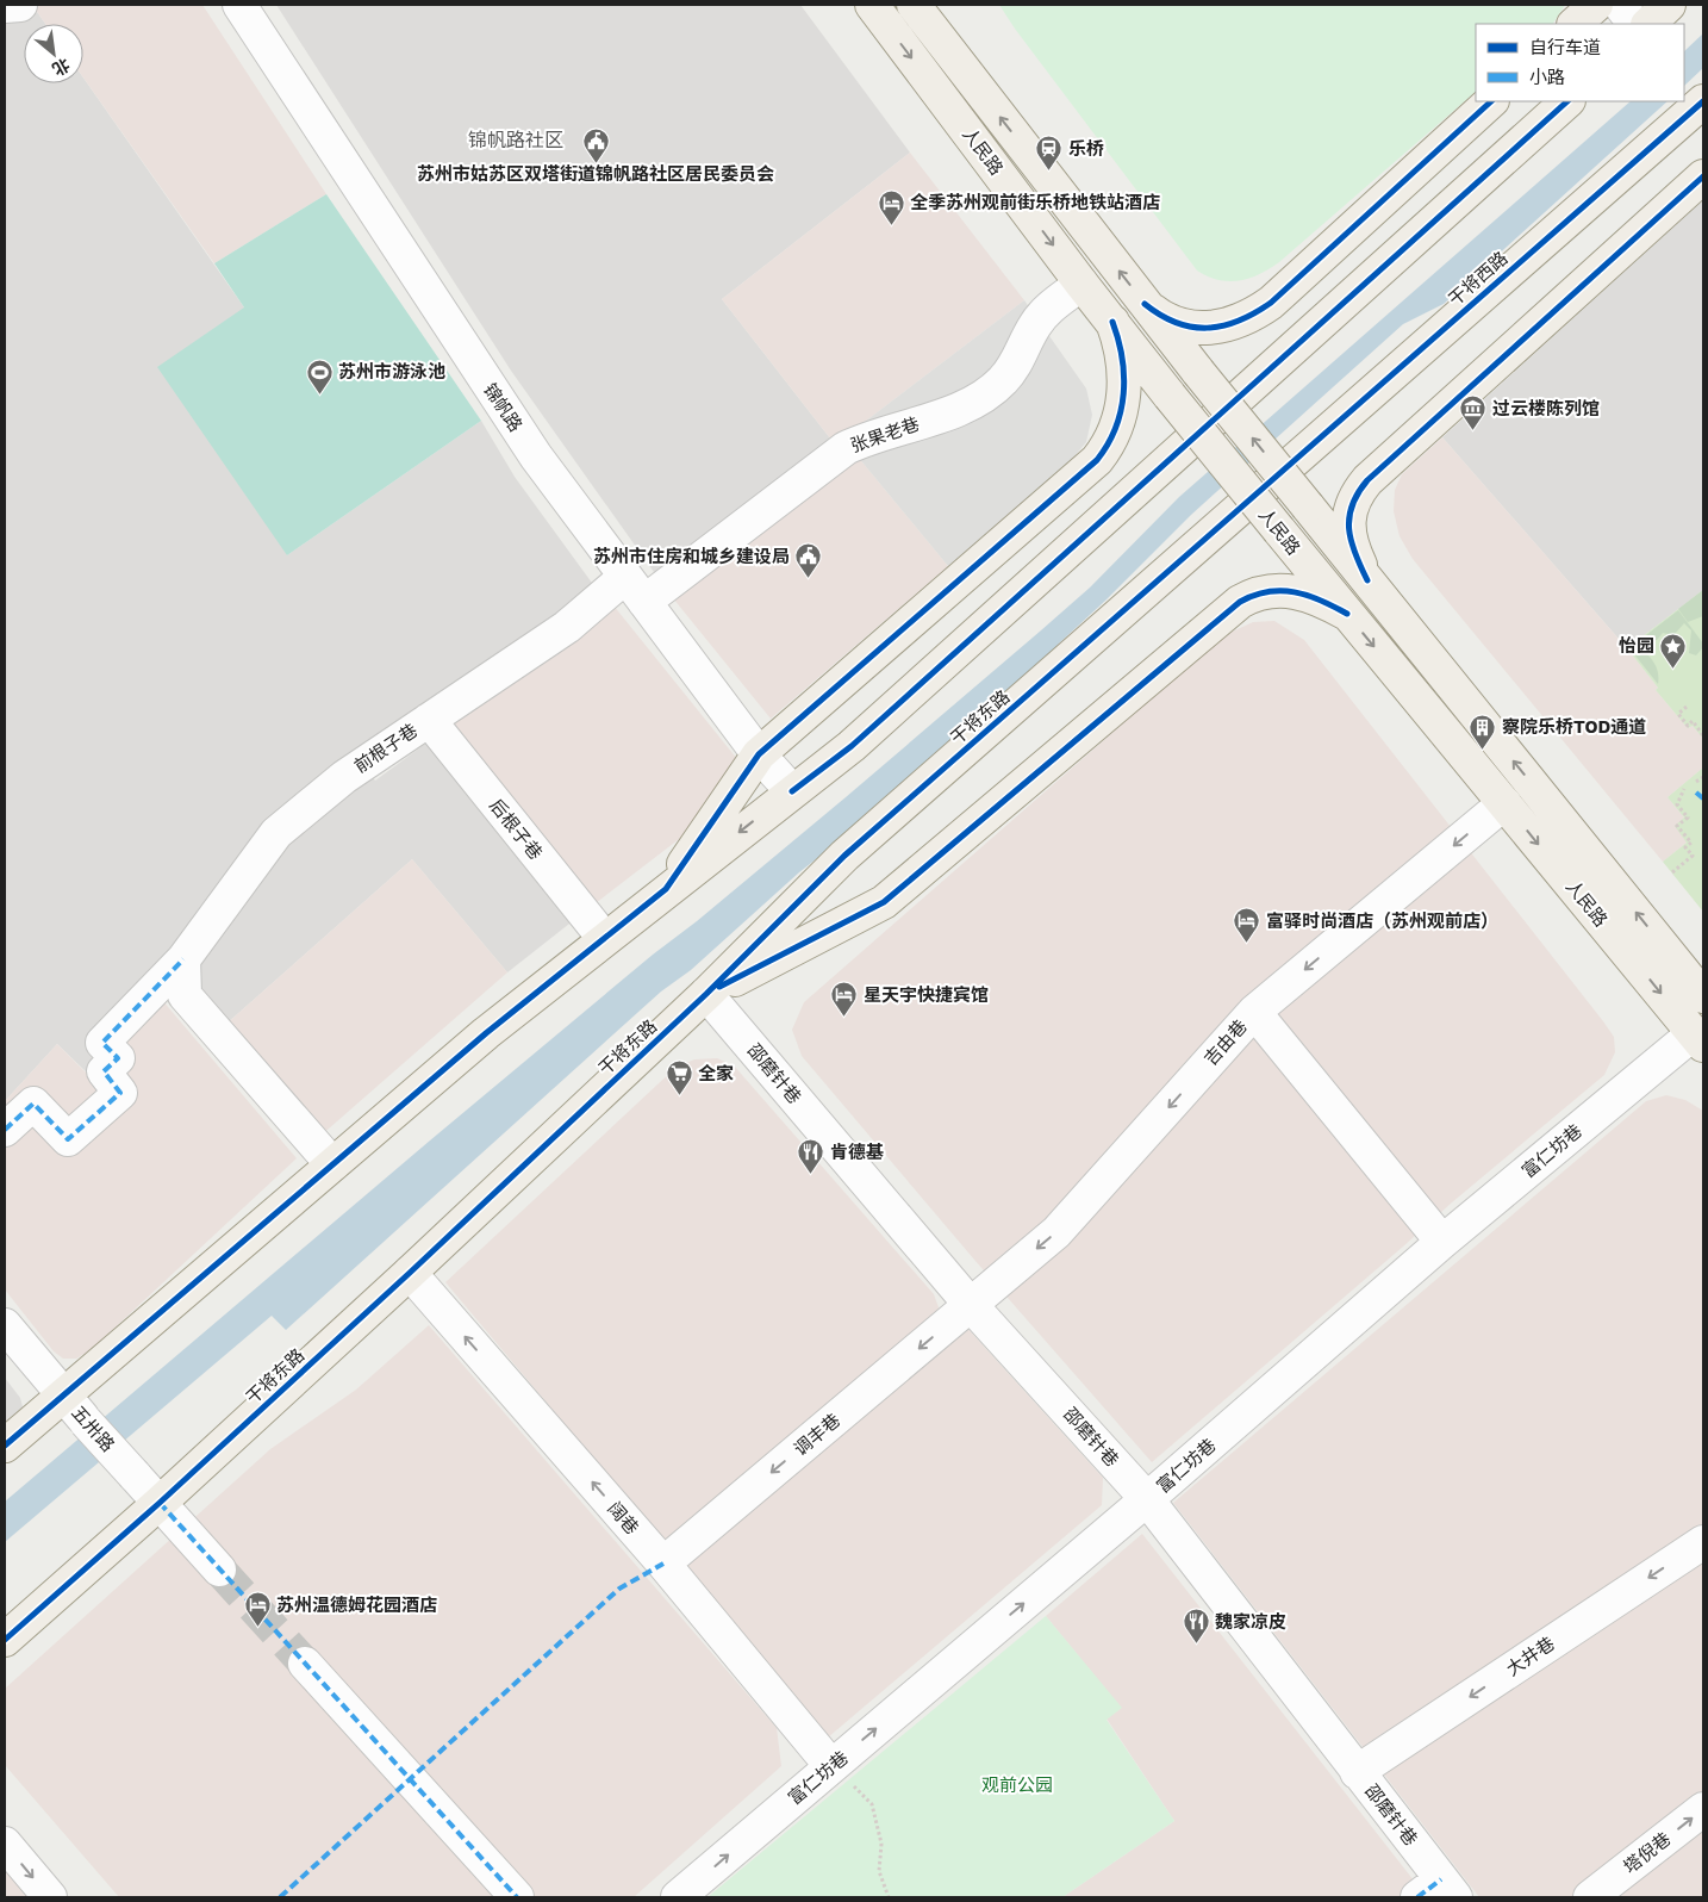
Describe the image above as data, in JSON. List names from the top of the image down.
{
  "streets": {
    "main road": ["人民路", "干将西路", "干将东路"],
    "street": [
      "锦帆路",
      "张果老巷",
      "前根子巷",
      "后根子巷",
      "吉由巷",
      "邵磨针巷",
      "富仁坊巷",
      "五卅路",
      "调丰巷",
      "阔巷",
      "大井巷",
      "塔倪巷"
    ]
  },
  "crossings": [
    ["人民路", "张果老巷"],
    ["人民路", "吉由巷"],
    ["人民路", "富仁坊巷"],
    ["干将西路", "干将东路"],
    ["锦帆路", "张果老巷"],
    ["锦帆路", "前根子巷"],
    ["张果老巷", "前根子巷"],
    ["干将东路", "邵磨针巷"],
    ["干将东路", "五卅路"],
    ["干将东路", "阔巷"],
    ["前根子巷", "后根子巷"],
    ["吉由巷", "邵磨针巷"],
    ["吉由巷", "调丰巷"],
    ["邵磨针巷", "富仁坊巷"],
    ["邵磨针巷", "调丰巷"],
    ["邵磨针巷", "大井巷"],
    ["富仁坊巷", "阔巷"],
    ["调丰巷", "阔巷"]
  ],
  "one_way": [
    "吉由巷",
    "富仁坊巷",
    "调丰巷",
    "阔巷",
    "大井巷",
    "塔倪巷"
  ],
  "districts": ["锦帆路社区"],
  "parks": ["观前公园"],
  "places": {
    "public building": ["苏州市姑苏区双塔街道锦帆路社区居民委员会", "苏州市住房和城乡建设局"],
    "station": ["乐桥"],
    "hotel": [
      "全季苏州观前街乐桥地铁站酒店",
      "富驿时尚酒店（苏州观前店）",
      "星天宇快捷宾馆",
      "苏州温德姆花园酒店"
    ],
    "sports": ["苏州市游泳池"],
    "museum": ["过云楼陈列馆"],
    "place": ["怡园"],
    "building": ["察院乐桥TOD通道"],
    "supermarket": ["全家"],
    "restaurant": ["肯德基", "魏家凉皮"]
  },
  "legend": ["自行车道", "小路"],
  "north": "bottom right"
}
